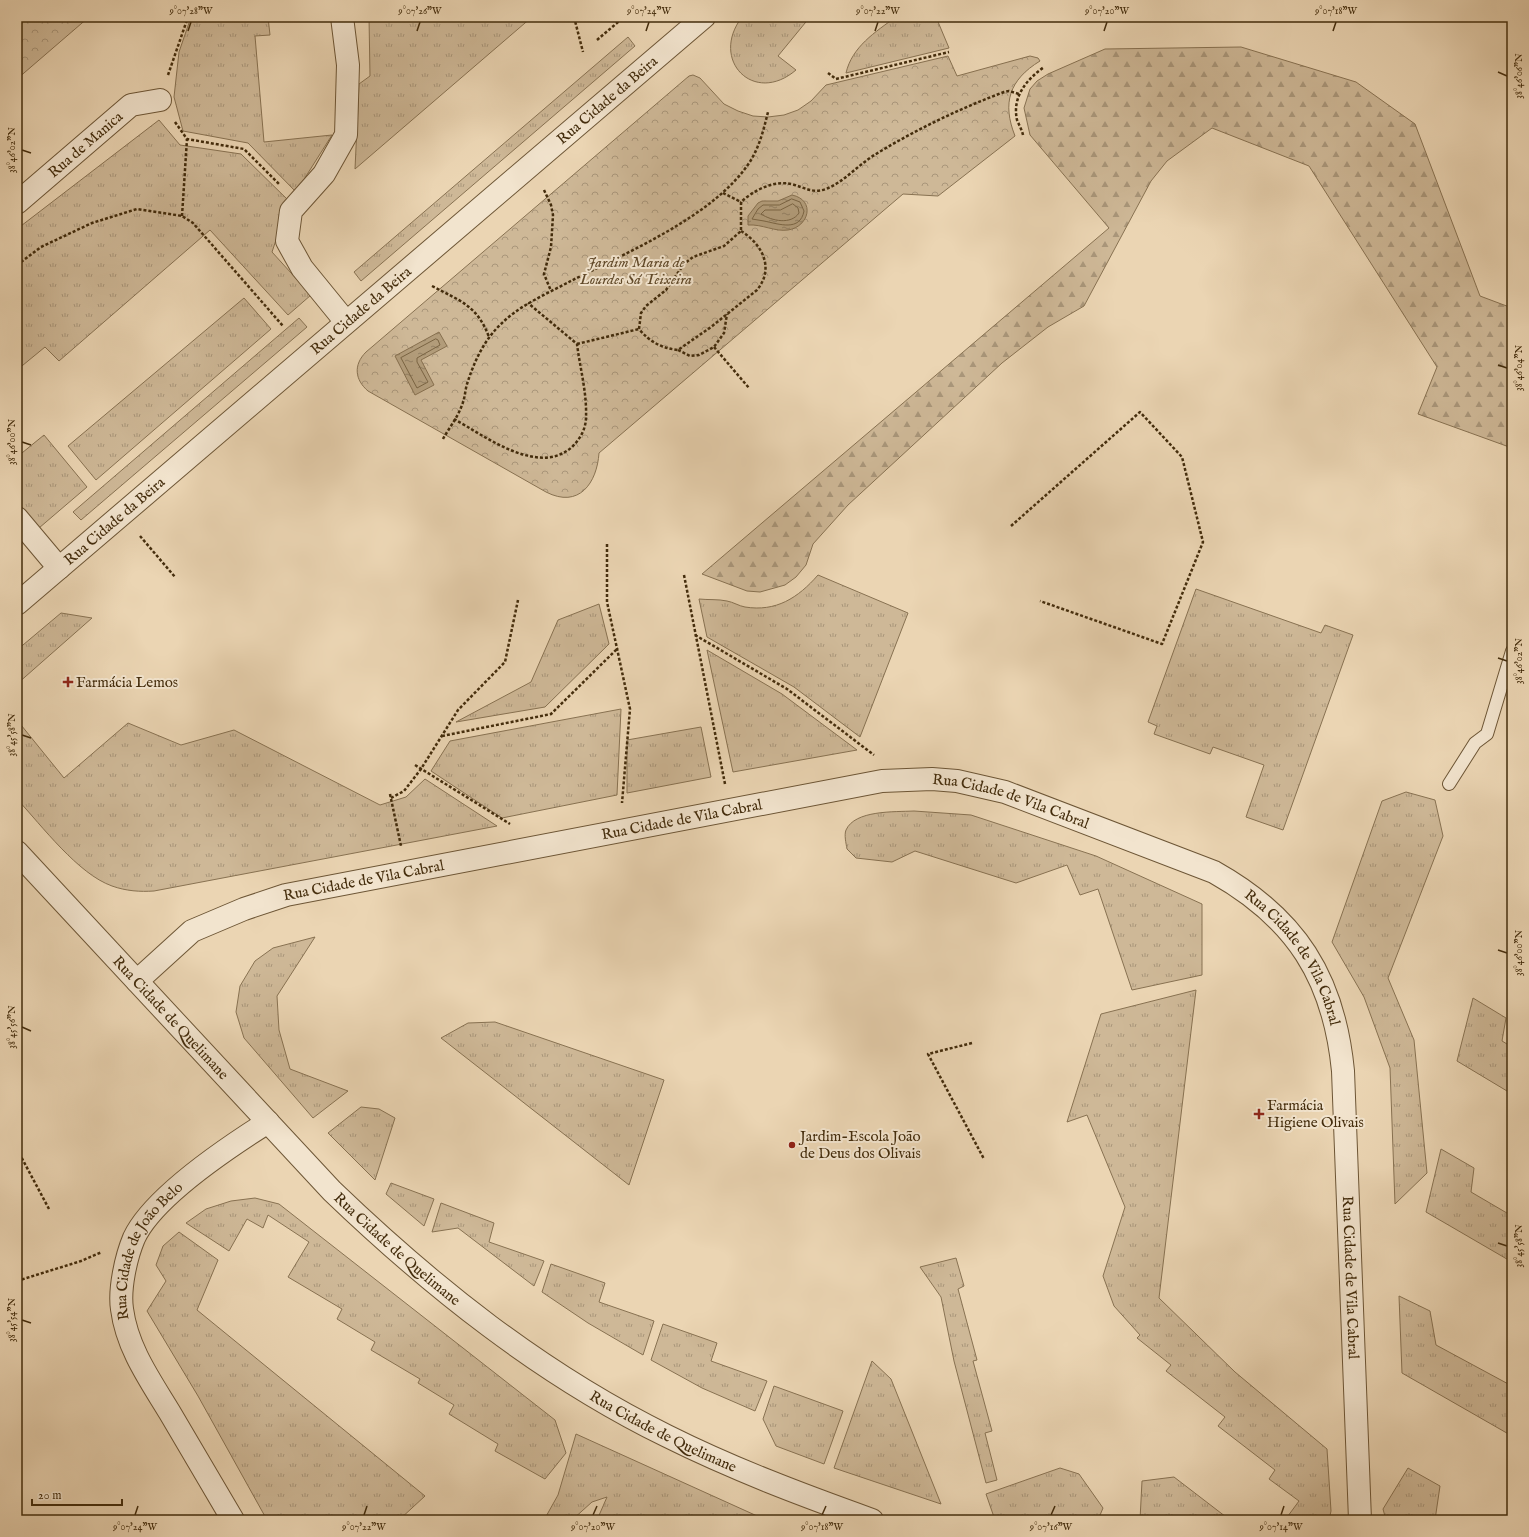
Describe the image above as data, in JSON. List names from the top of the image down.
{
  "streets": {
    "street": [
      "Rua Cidade da Beira",
      "Rua de Manica",
      "Rua Cidade de Vila Cabral",
      "Rua Cidade de Quelimane",
      "Rua Cidade de João Belo"
    ]
  },
  "crossings": [
    ["Rua Cidade de Vila Cabral", "Rua Cidade de Quelimane"],
    ["Rua Cidade de Quelimane", "Rua Cidade de João Belo"]
  ],
  "parks": ["Jardim Maria de Lourdes Sá Teixeira"],
  "places": {
    "health": ["Farmácia Lemos", "Farmácia Higiene Olivais"],
    "other": ["Jardim-Escola João de Deus dos Olivais"]
  },
  "scale_bar": "20 m",
  "coordinates": [
    "9°07'28\"W",
    "9°07'26\"W",
    "9°07'24\"W",
    "9°07'22\"W",
    "9°07'20\"W",
    "9°07'18\"W",
    "38°46'06\"N",
    "38°46'02\"N",
    "38°46'04\"N",
    "38°46'00\"N",
    "38°45'58\"N",
    "38°45'56\"N",
    "38°45'54\"N",
    "9°07'16\"W",
    "9°07'14\"W"
  ]
}
